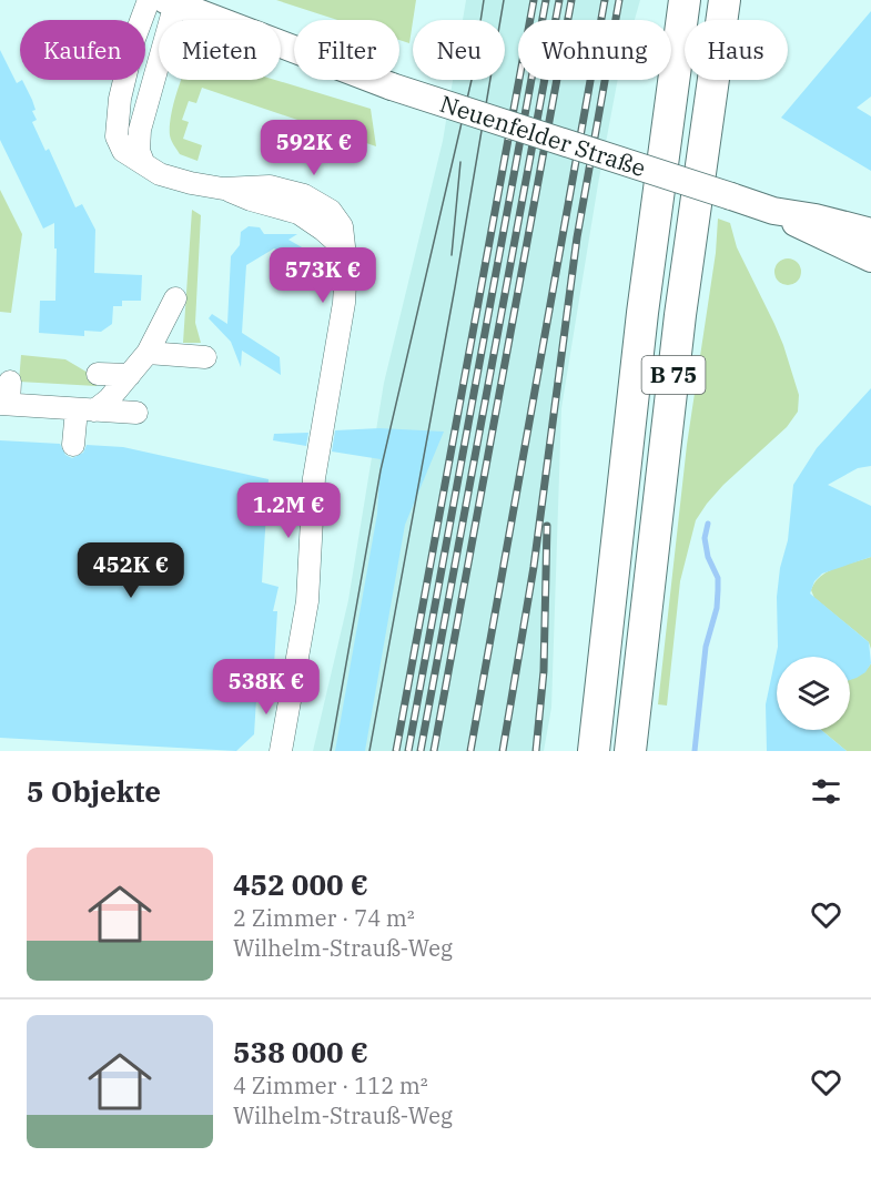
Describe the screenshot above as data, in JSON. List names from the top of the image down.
{
  "streets": {
    "highway": ["B 75"],
    "main road": ["Neuenfelder Straße"]
  },
  "page": {
    "chip": [
      "Kaufen",
      "Mieten",
      "Filter",
      "Neu",
      "Wohnung",
      "Haus"
    ],
    "price": [
      "592K €",
      "573K €",
      "1.2M €",
      "452K €",
      "538K €"
    ],
    "heading": "5 Objekte",
    "list": [
      {
        "name": "452 000 €",
        "note": "2 Zimmer · 74 m² · Wilhelm-Strauß-Weg"
      },
      {
        "name": "538 000 €",
        "note": "4 Zimmer · 112 m² · Wilhelm-Strauß-Weg"
      }
    ]
  }
}
